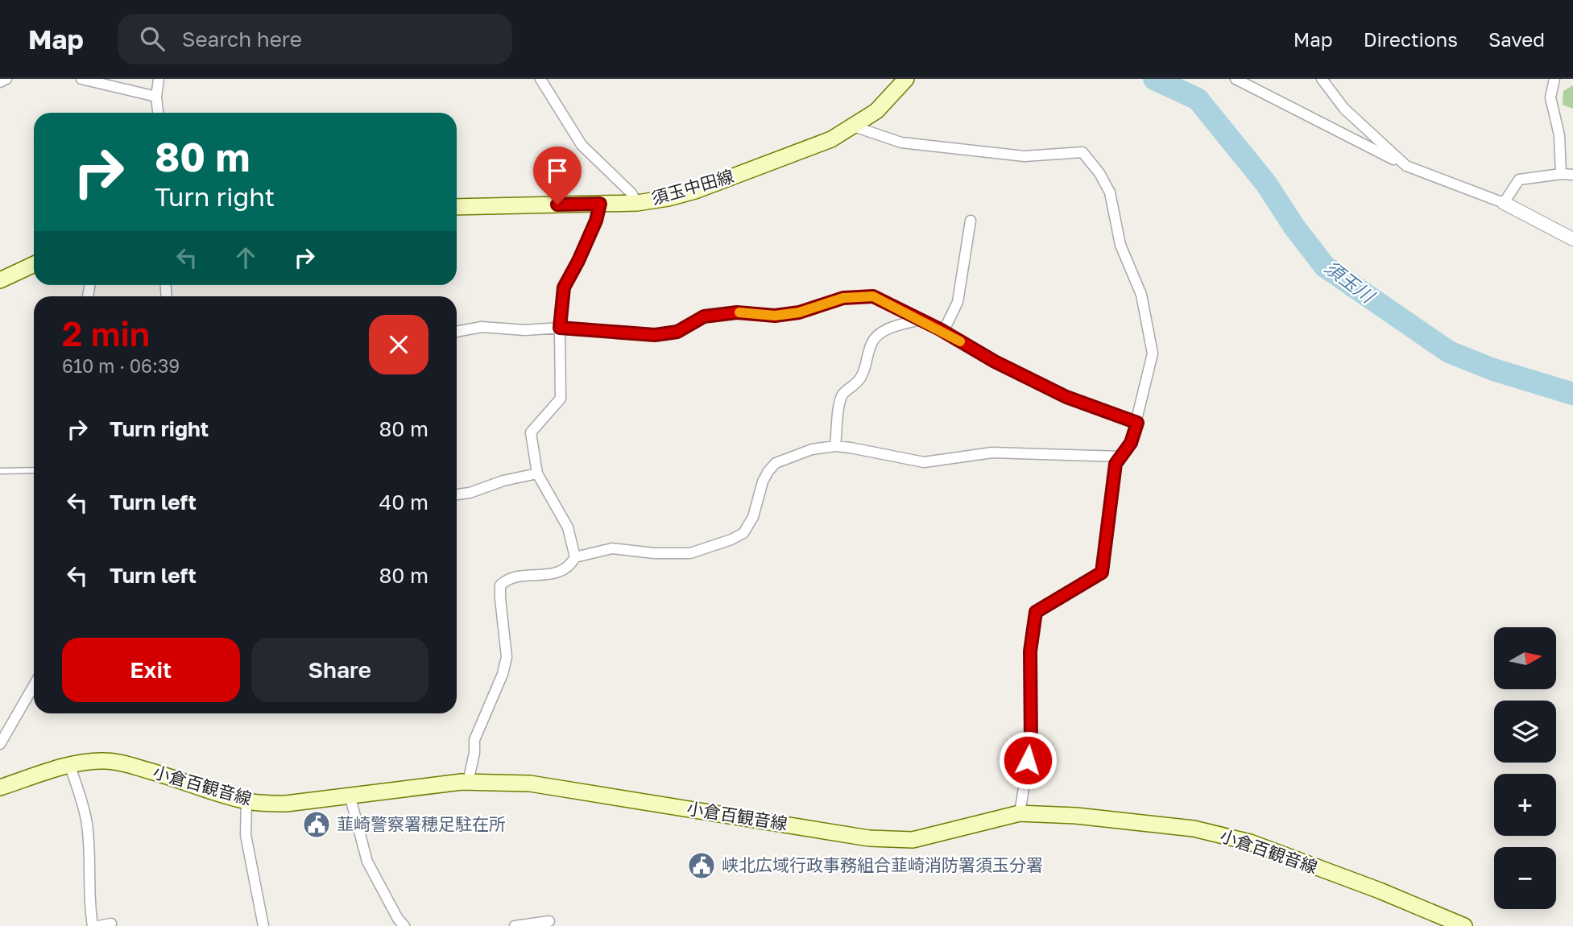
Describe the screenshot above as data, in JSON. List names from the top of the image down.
{
  "streets": {
    "main road": ["須玉中田線", "小倉百観音線"]
  },
  "water": ["須玉川"],
  "places": {
    "public building": ["韮崎警察署穂足駐在所", "峡北広域行政事務組合韮崎消防署須玉分署"]
  },
  "north": "right",
  "page": {
    "header": "Map",
    "search": "Search here",
    "nav": ["Map", "Directions", "Saved"],
    "turn": ["80 m", "Turn right"],
    "heading": ["2 min", "610 m · 06:39"],
    "list": [
      {
        "name": "Turn right",
        "value": "80 m"
      },
      {
        "name": "Turn left",
        "value": "40 m"
      },
      {
        "name": "Turn left",
        "value": "80 m"
      }
    ],
    "buttons": ["Exit", "Share"],
    "map_buttons": ["+", "−"]
  }
}
